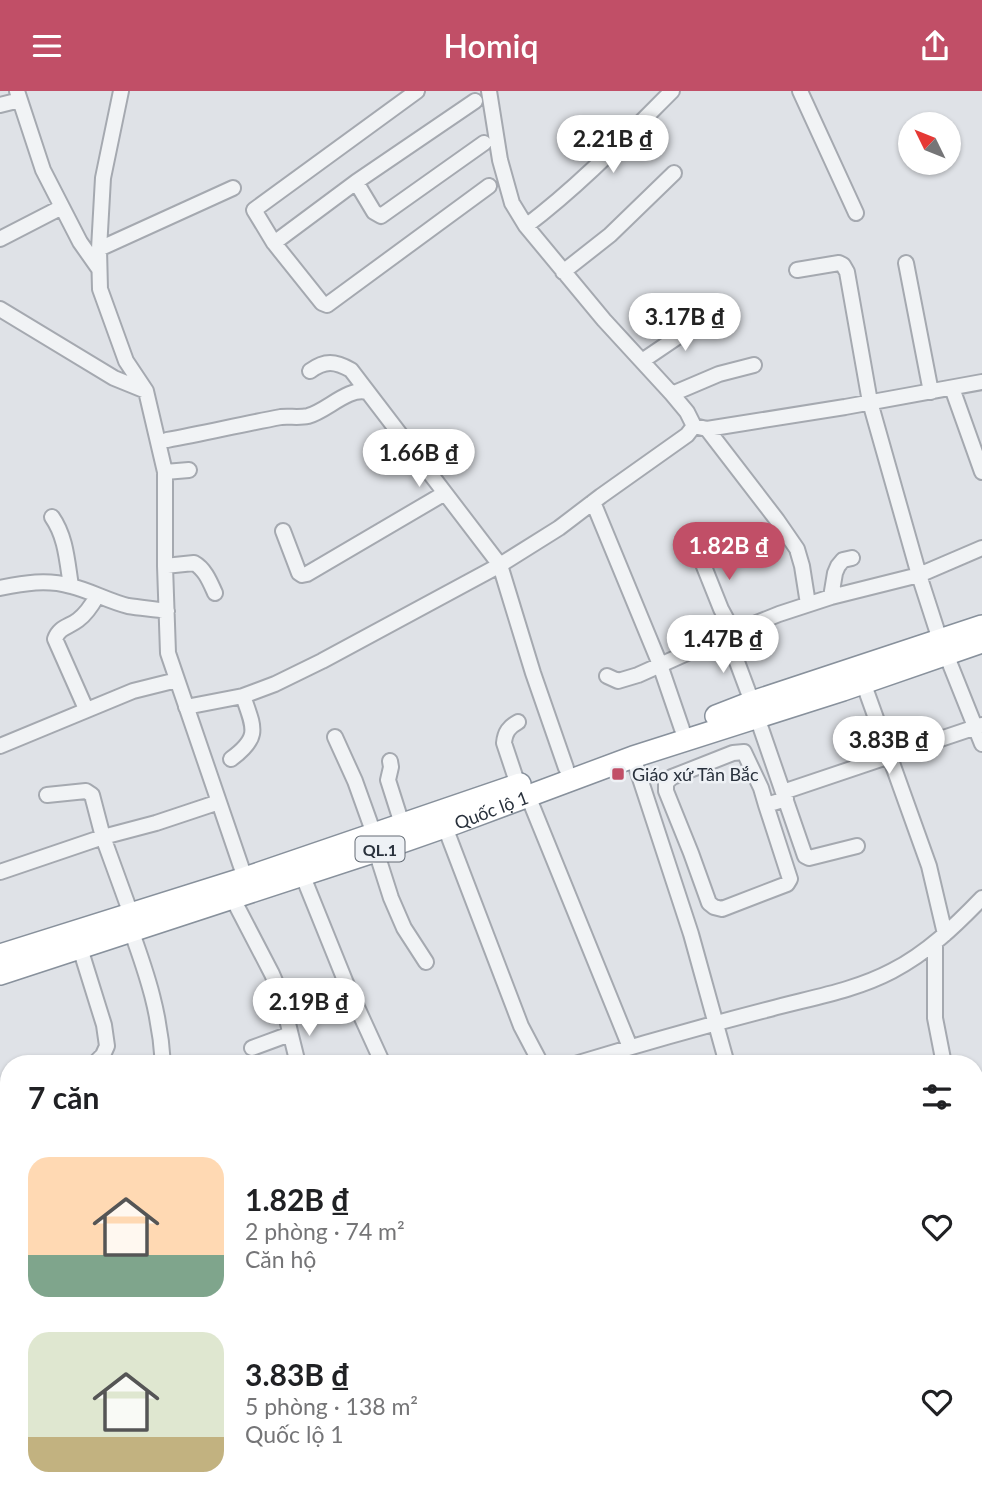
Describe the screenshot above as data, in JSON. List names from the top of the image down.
{
  "streets": {
    "highway": ["Quốc lộ 1", "QL.1"]
  },
  "places": {
    "transit": ["Giáo xứ Tân Bắc"]
  },
  "north": "top left",
  "page": {
    "header": "Homiq",
    "price": [
      "2.21B ₫",
      "3.17B ₫",
      "1.66B ₫",
      "1.82B ₫",
      "1.47B ₫",
      "3.83B ₫",
      "2.19B ₫"
    ],
    "heading": "7 căn",
    "list": [
      {
        "name": "1.82B ₫",
        "note": "2 phòng · 74 m² · Căn hộ"
      },
      {
        "name": "3.83B ₫",
        "note": "5 phòng · 138 m² · Quốc lộ 1"
      }
    ]
  }
}
